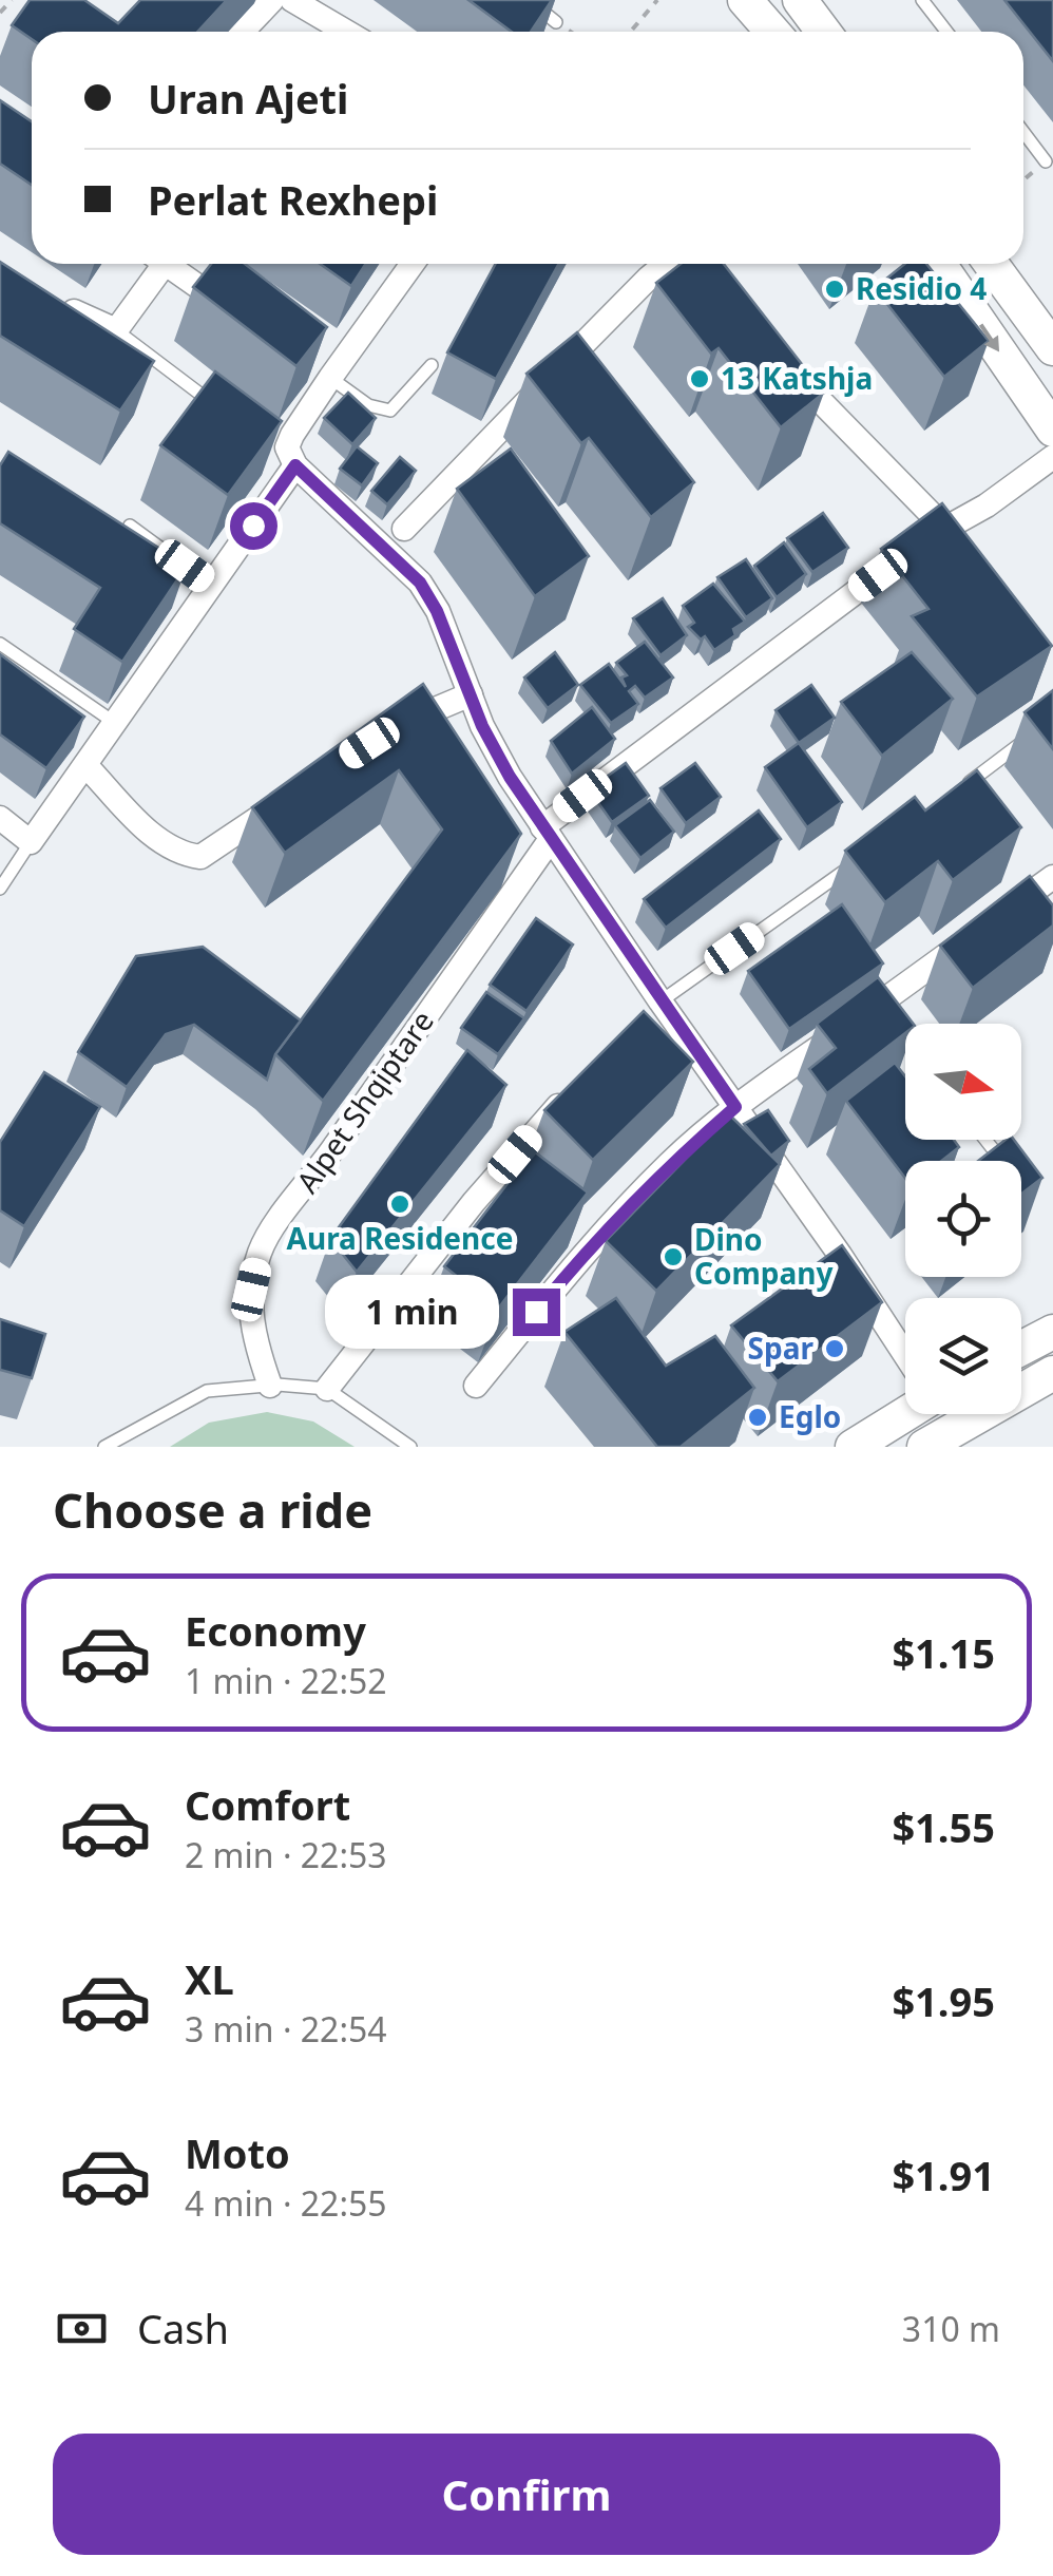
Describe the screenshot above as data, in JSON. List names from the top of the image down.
{
  "streets": {
    "street": ["Alpet Shqiptare"]
  },
  "places": [
    "Residio 4",
    "13 Katshja",
    "Aura Residence",
    "Dino Company",
    "Spar",
    "Eglo"
  ],
  "north": "right",
  "page": {
    "banner": ["Uran Ajeti", "Perlat Rexhepi"],
    "bubble": "1 min",
    "heading": "Choose a ride",
    "list": [
      {
        "name": "Economy",
        "note": "1 min · 22:52",
        "value": "$1.15"
      },
      {
        "name": "Comfort",
        "note": "2 min · 22:53",
        "value": "$1.55"
      },
      {
        "name": "XL",
        "note": "3 min · 22:54",
        "value": "$1.95"
      },
      {
        "name": "Moto",
        "note": "4 min · 22:55",
        "value": "$1.91"
      }
    ],
    "pay": ["Cash", "310 m"],
    "buttons": "Confirm"
  }
}
